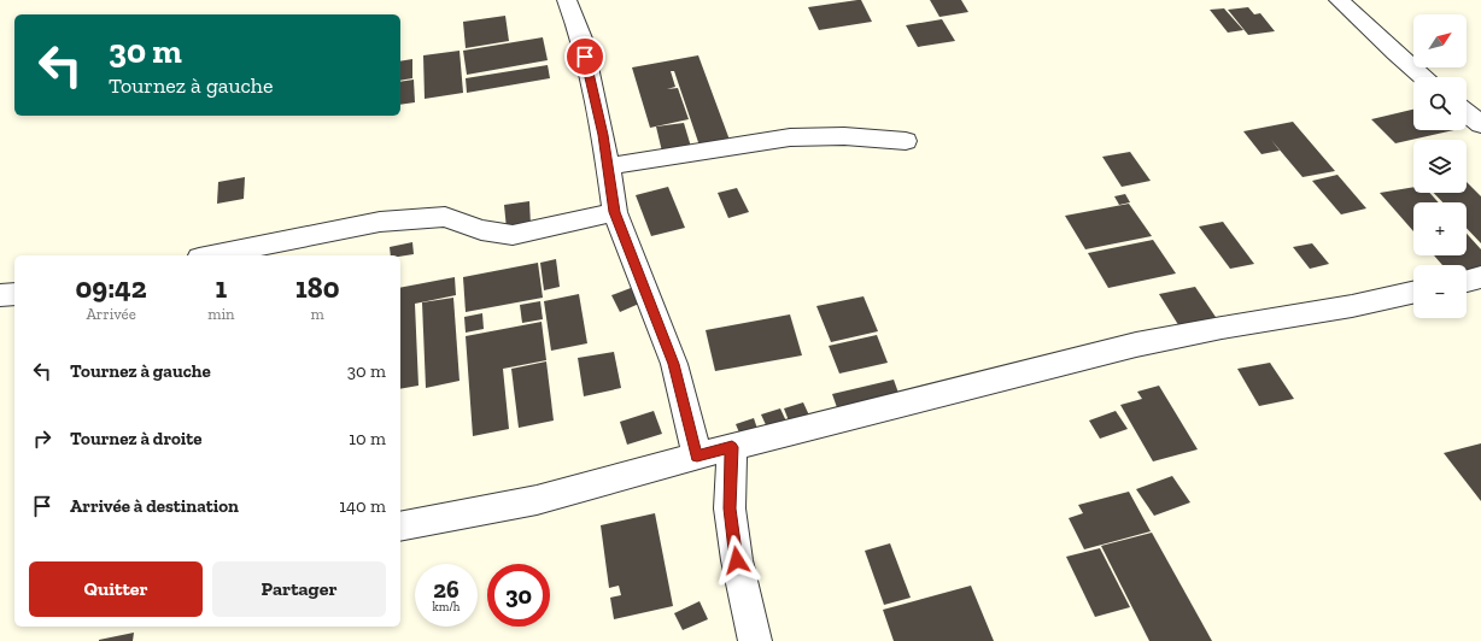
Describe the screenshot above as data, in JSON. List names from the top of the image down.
{
  "north": "top right",
  "page": {
    "map_buttons": ["+", "−"],
    "turn": ["30 m", "Tournez à gauche"],
    "eta": [
      "09:42",
      "Arrivée",
      "1",
      "min",
      "180",
      "m"
    ],
    "list": [
      {
        "name": "Tournez à gauche",
        "value": "30 m"
      },
      {
        "name": "Tournez à droite",
        "value": "10 m"
      },
      {
        "name": "Arrivée à destination",
        "value": "140 m"
      }
    ],
    "buttons": ["Quitter", "Partager"],
    "speed": "26 km/h",
    "limit": "30"
  }
}
